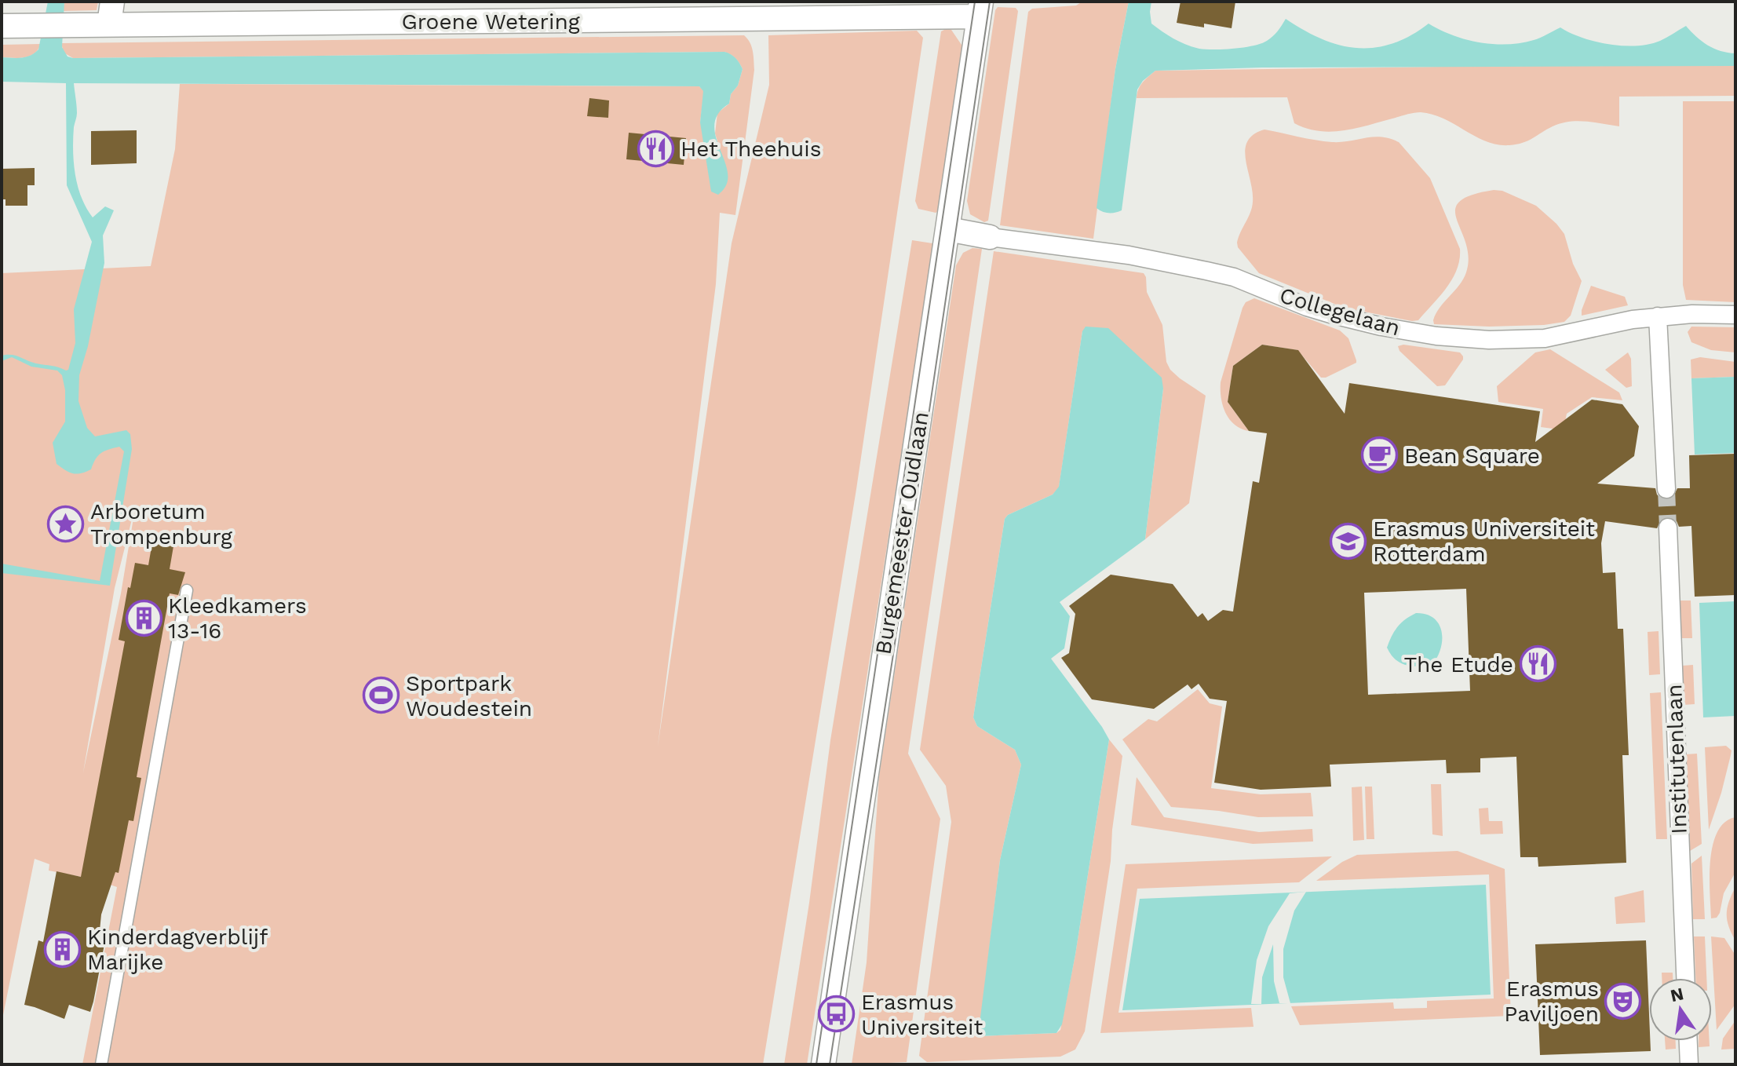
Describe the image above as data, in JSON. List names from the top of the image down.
{
  "streets": {
    "street": [
      "Groene Wetering",
      "Collegelaan",
      "Burgemeester Oudlaan",
      "Institutenlaan"
    ]
  },
  "crossings": [
    ["Groene Wetering", "Burgemeester Oudlaan"],
    ["Collegelaan", "Burgemeester Oudlaan"]
  ],
  "places": {
    "restaurant": ["Het Theehuis", "The Etude"],
    "cafe": ["Bean Square"],
    "place": ["Arboretum Trompenburg"],
    "school or university": ["Erasmus Universiteit Rotterdam"],
    "building": ["Kleedkamers 13-16", "Kinderdagverblijf Marijke"],
    "sports": ["Sportpark Woudestein"],
    "theatre": ["Erasmus Paviljoen"],
    "bus stop": ["Erasmus Universiteit"]
  },
  "north": "top"
}
